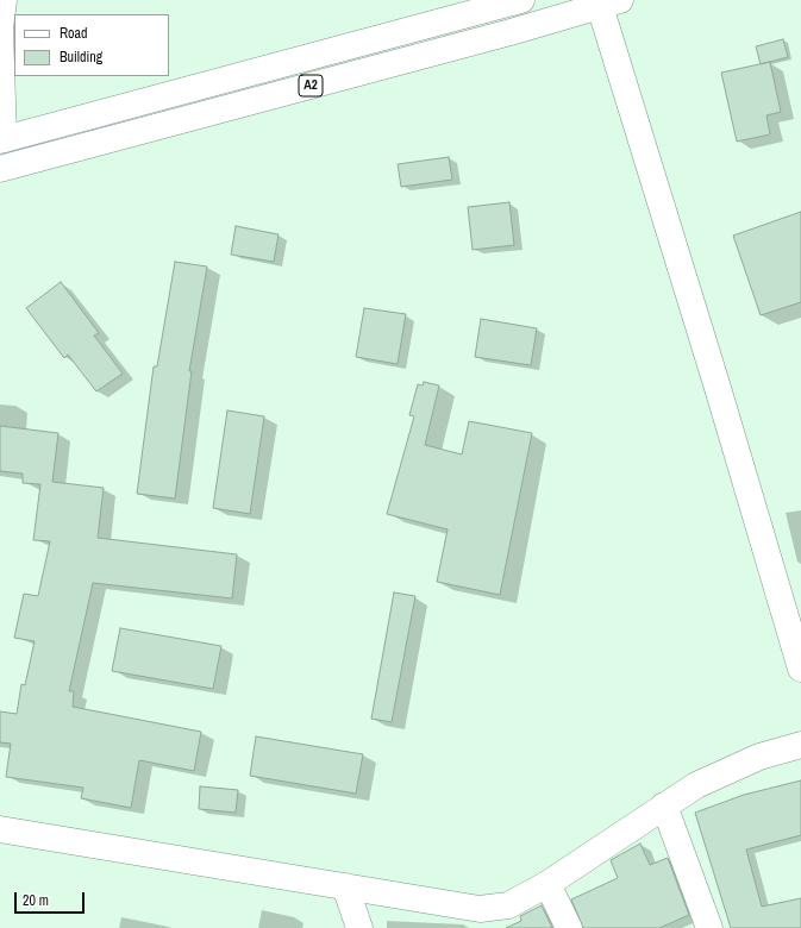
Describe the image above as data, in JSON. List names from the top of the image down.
{
  "streets": {
    "main road": ["A2"]
  },
  "legend": ["Road", "Building"],
  "scale_bar": "20 m"
}
